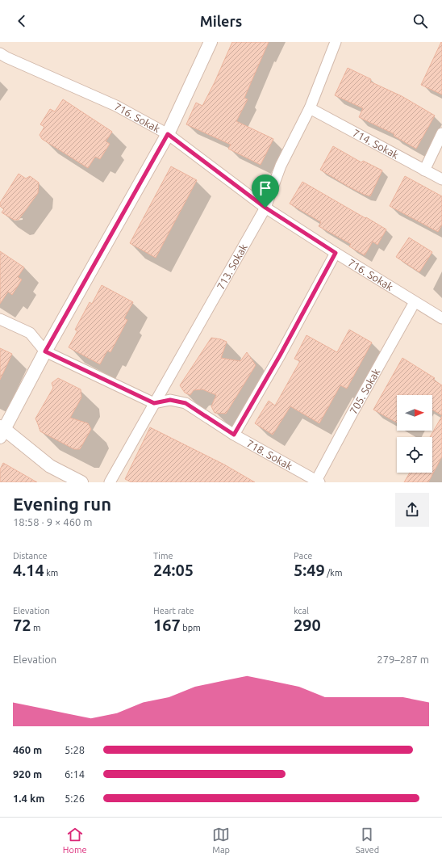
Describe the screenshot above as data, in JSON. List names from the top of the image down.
{
  "streets": {
    "street": [
      "716. Sokak",
      "714. Sokak",
      "713. Sokak",
      "705. Sokak",
      "718. Sokak"
    ]
  },
  "crossings": [
    ["716. Sokak", "713. Sokak"],
    ["716. Sokak", "705. Sokak"],
    ["714. Sokak", "713. Sokak"],
    ["713. Sokak", "718. Sokak"],
    ["705. Sokak", "718. Sokak"]
  ],
  "north": "right",
  "page": {
    "header": "Milers",
    "heading": ["Evening run", "18:58 · 9 × 460 m"],
    "stats": [
      ["Distance", "4.14 km"],
      ["Time", "24:05"],
      ["Pace", "5:49 /km"],
      ["Elevation", "72 m"],
      ["Heart rate", "167 bpm"],
      ["kcal", "290"]
    ],
    "chart": ["Elevation", "279–287 m"],
    "list": [
      {
        "name": "460 m",
        "note": "5:28"
      },
      {
        "name": "920 m",
        "note": "6:14"
      },
      {
        "name": "1.4 km",
        "note": "5:26"
      }
    ],
    "tabs": ["Home", "Map", "Saved"]
  }
}
